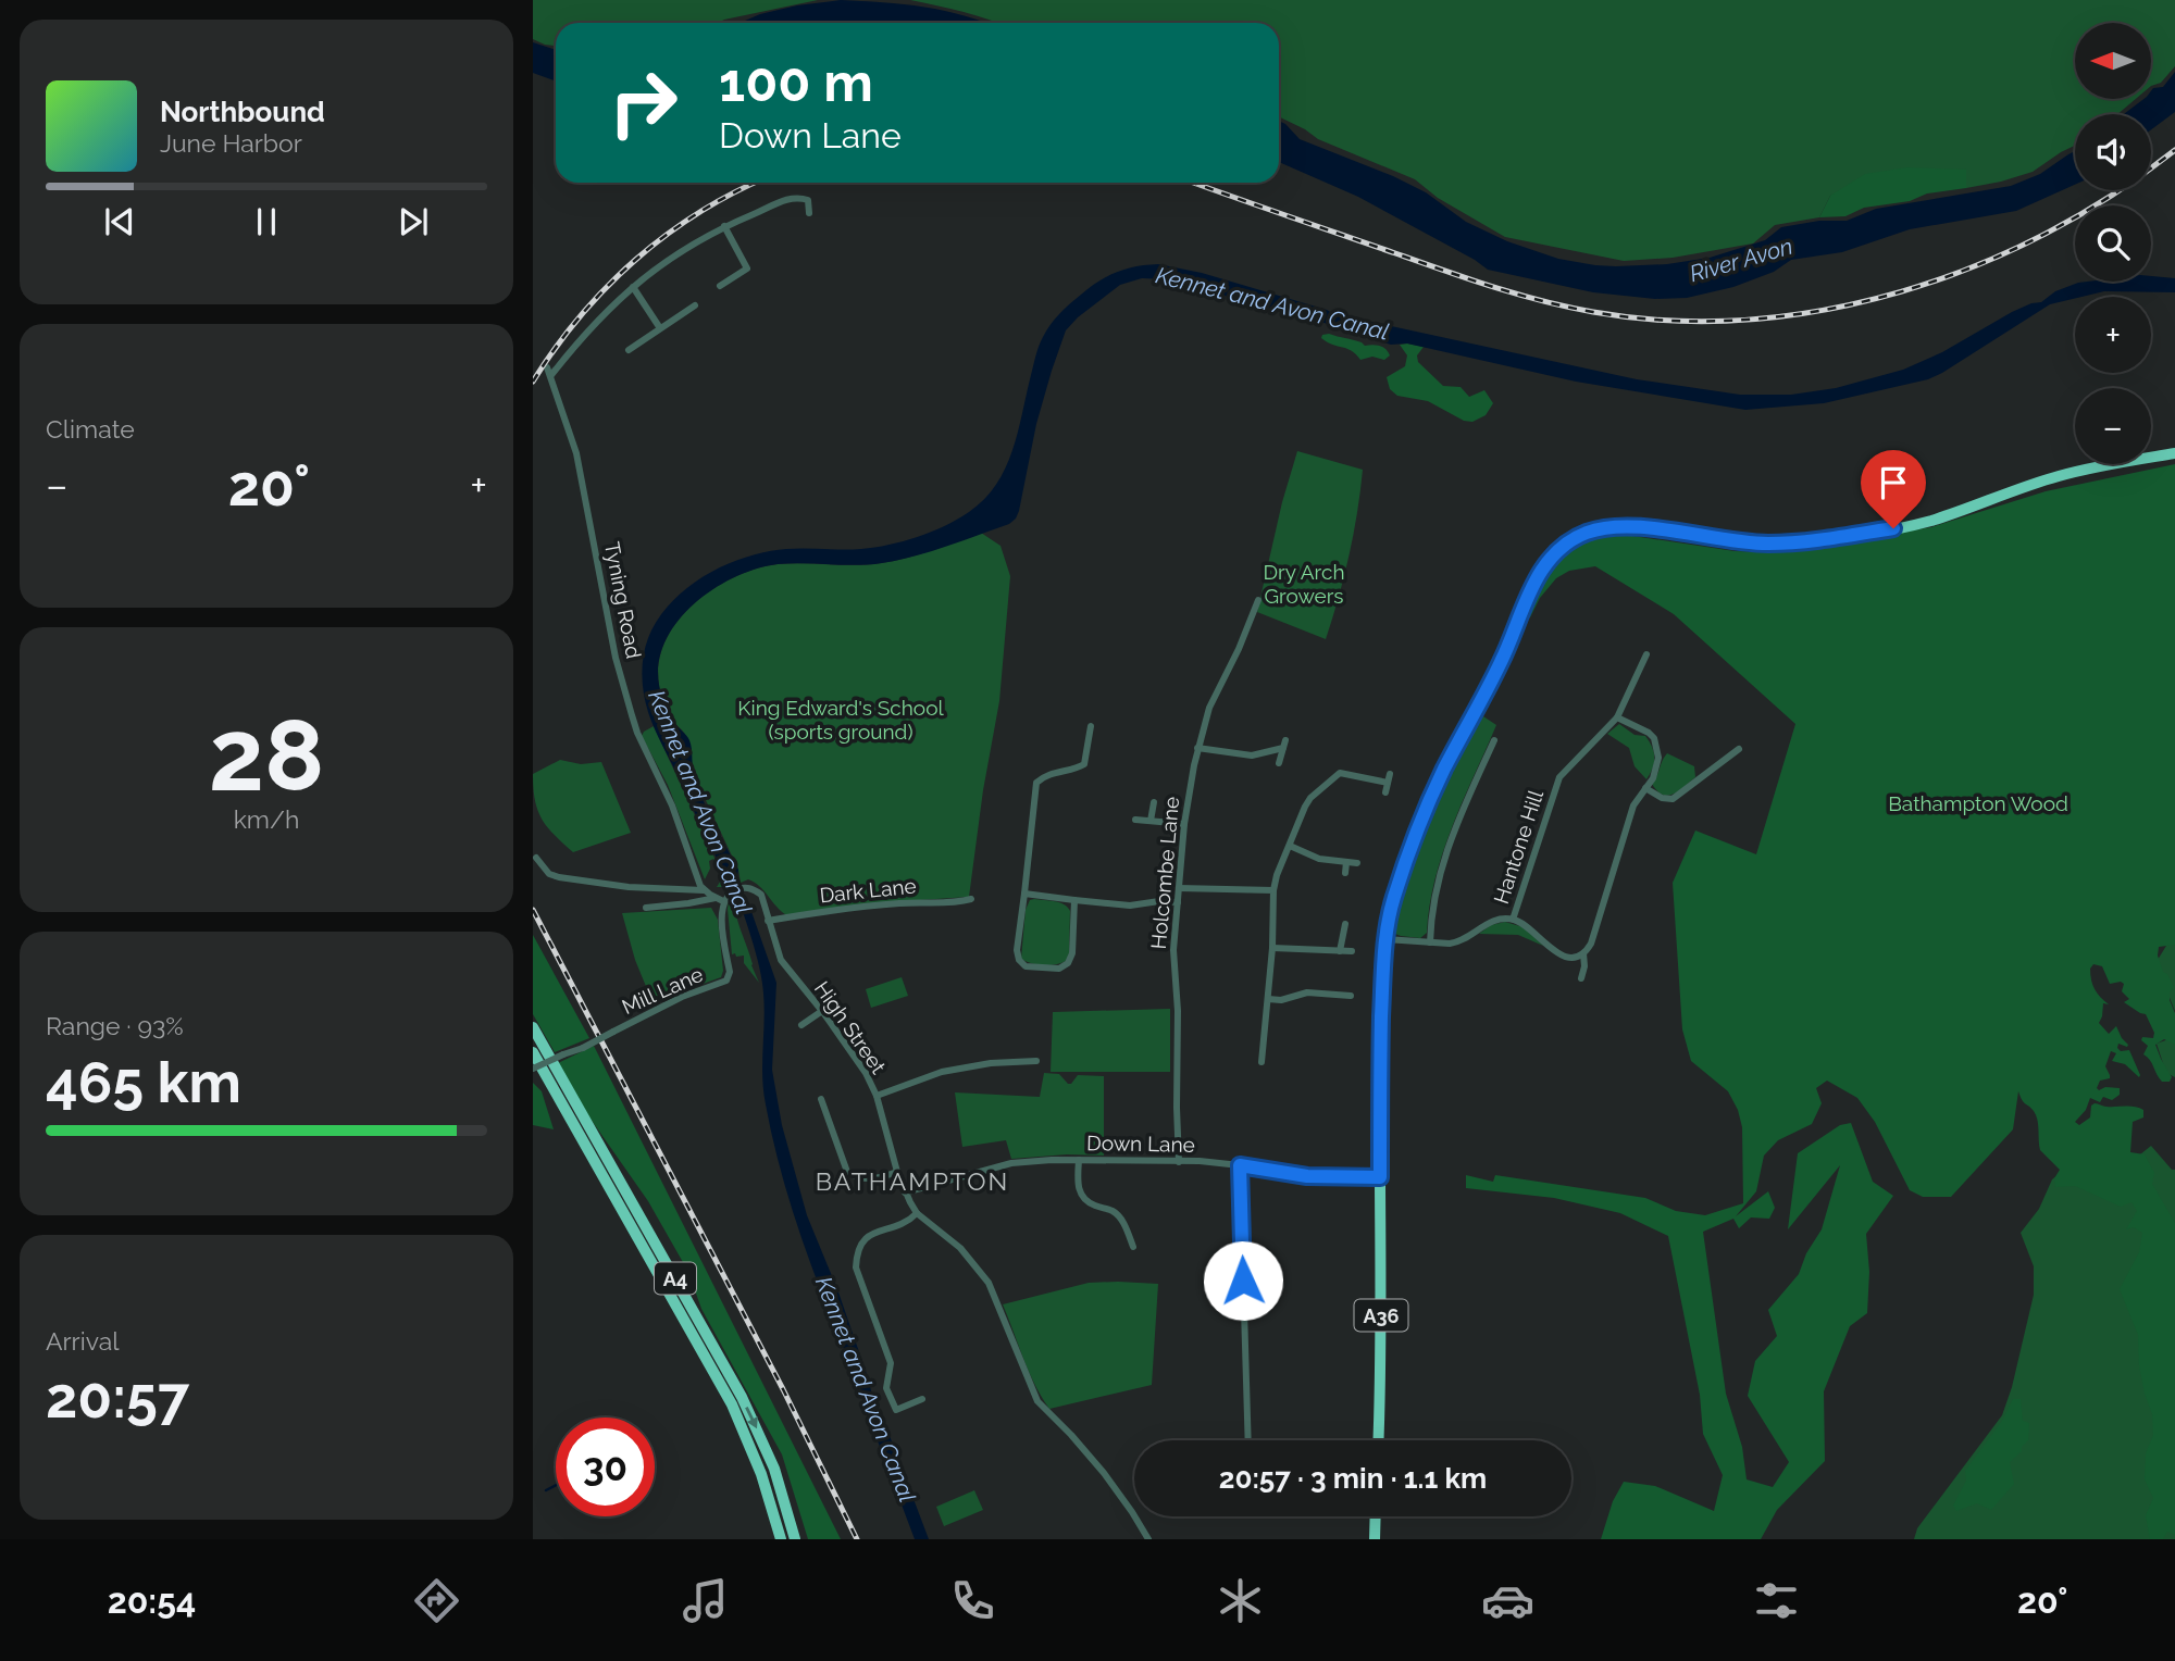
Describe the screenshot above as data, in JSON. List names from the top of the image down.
{
  "streets": {
    "highway": ["A4", "A36"],
    "street": [
      "Tyning Road",
      "Hantone Hill",
      "Holcombe Lane",
      "Dark Lane",
      "Mill Lane",
      "High Street",
      "Down Lane"
    ]
  },
  "crossings": [
    ["Hantone Hill", "A36"],
    ["Holcombe Lane", "Down Lane"],
    ["Dark Lane", "High Street"],
    ["Mill Lane", "High Street"],
    ["High Street", "Down Lane"],
    ["Down Lane", "A36"]
  ],
  "districts": ["BATHAMPTON"],
  "water": ["River Avon", "Kennet and Avon Canal"],
  "parks": ["Dry Arch Growers", "King Edward's School (sports ground)", "Bathampton Wood"],
  "north": "left",
  "page": {
    "map_buttons": ["+", "−"],
    "turn": ["100 m", "Down Lane"],
    "song": ["Northbound", "June Harbor"],
    "tile": [
      "Climate",
      ["28", "km/h"],
      ["Range · 93%", "465 km"],
      ["Arrival", "20:57"]
    ],
    "heat": ["−", "20°", "+"],
    "limit": "30",
    "trip": "20:57 · 3 min · 1.1 km",
    "tabs": ["20:54", "20°"]
  }
}
